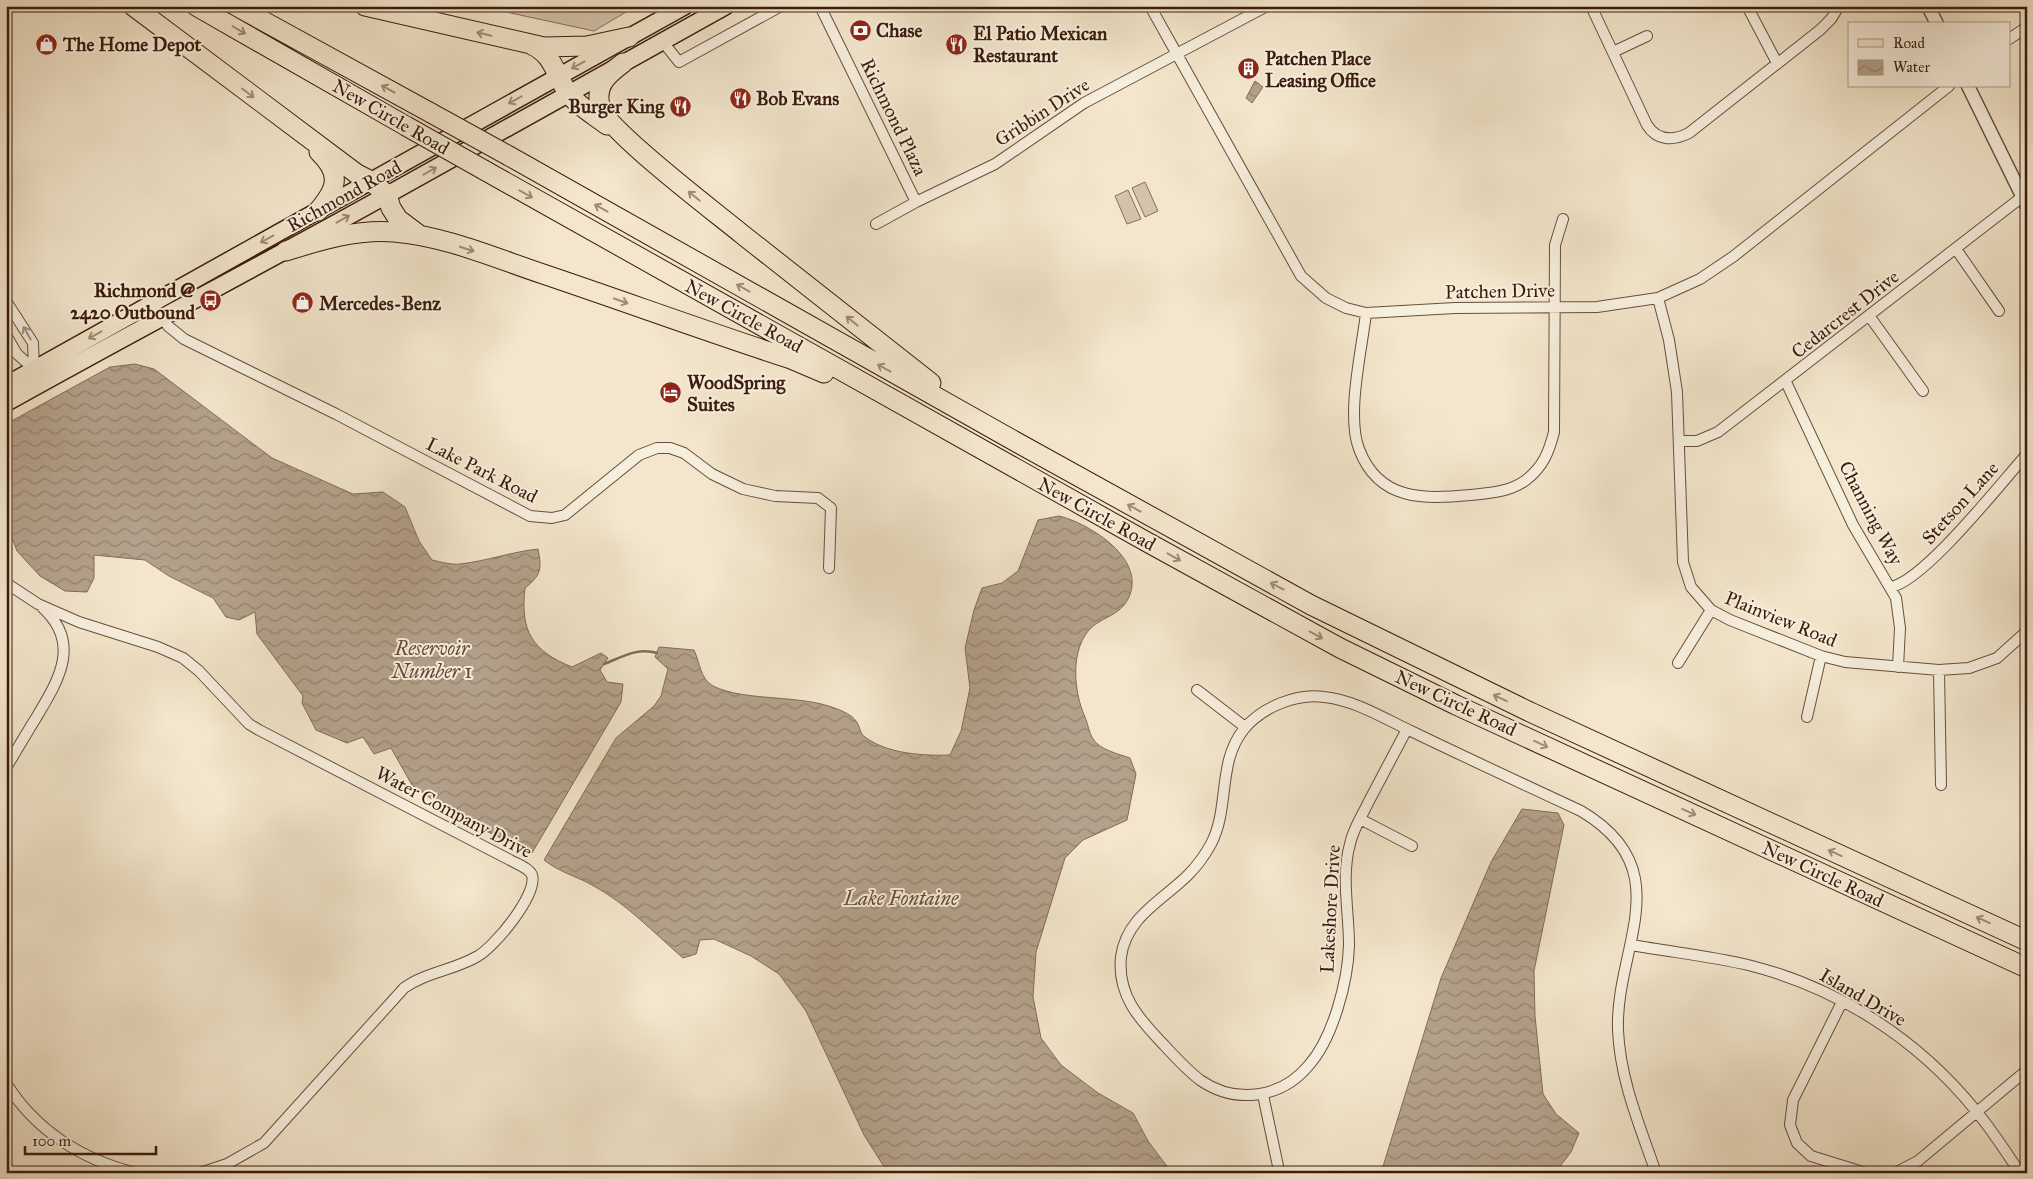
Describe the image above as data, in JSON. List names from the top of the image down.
{
  "streets": {
    "highway": ["New Circle Road"],
    "main road": ["Richmond Road"],
    "street": [
      "Gribbin Drive",
      "Richmond Plaza",
      "Patchen Drive",
      "Cedarcrest Drive",
      "Lake Park Road",
      "Stetson Lane",
      "Channing Way",
      "Plainview Road",
      "Water Company Drive",
      "Lakeshore Drive",
      "Island Drive"
    ]
  },
  "crossings": [
    ["Gribbin Drive", "Richmond Plaza"],
    ["Gribbin Drive", "Patchen Drive"],
    ["Richmond Road", "Lake Park Road"],
    ["Patchen Drive", "Plainview Road"],
    ["Cedarcrest Drive", "Channing Way"],
    ["Cedarcrest Drive", "Plainview Road"],
    ["Stetson Lane", "Channing Way"],
    ["Channing Way", "Plainview Road"],
    ["Lakeshore Drive", "Island Drive"]
  ],
  "water": ["Reservoir Number 1", "Lake Fontaine"],
  "places": {
    "bank": ["Chase"],
    "shop": ["The Home Depot", "Mercedes-Benz"],
    "restaurant": ["El Patio Mexican Restaurant", "Bob Evans", "Burger King"],
    "building": ["Patchen Place Leasing Office"],
    "bus stop": ["Richmond @ 2420 Outbound"],
    "hotel": ["WoodSpring Suites"]
  },
  "legend": ["Road", "Water"],
  "scale_bar": "100 m"
}
